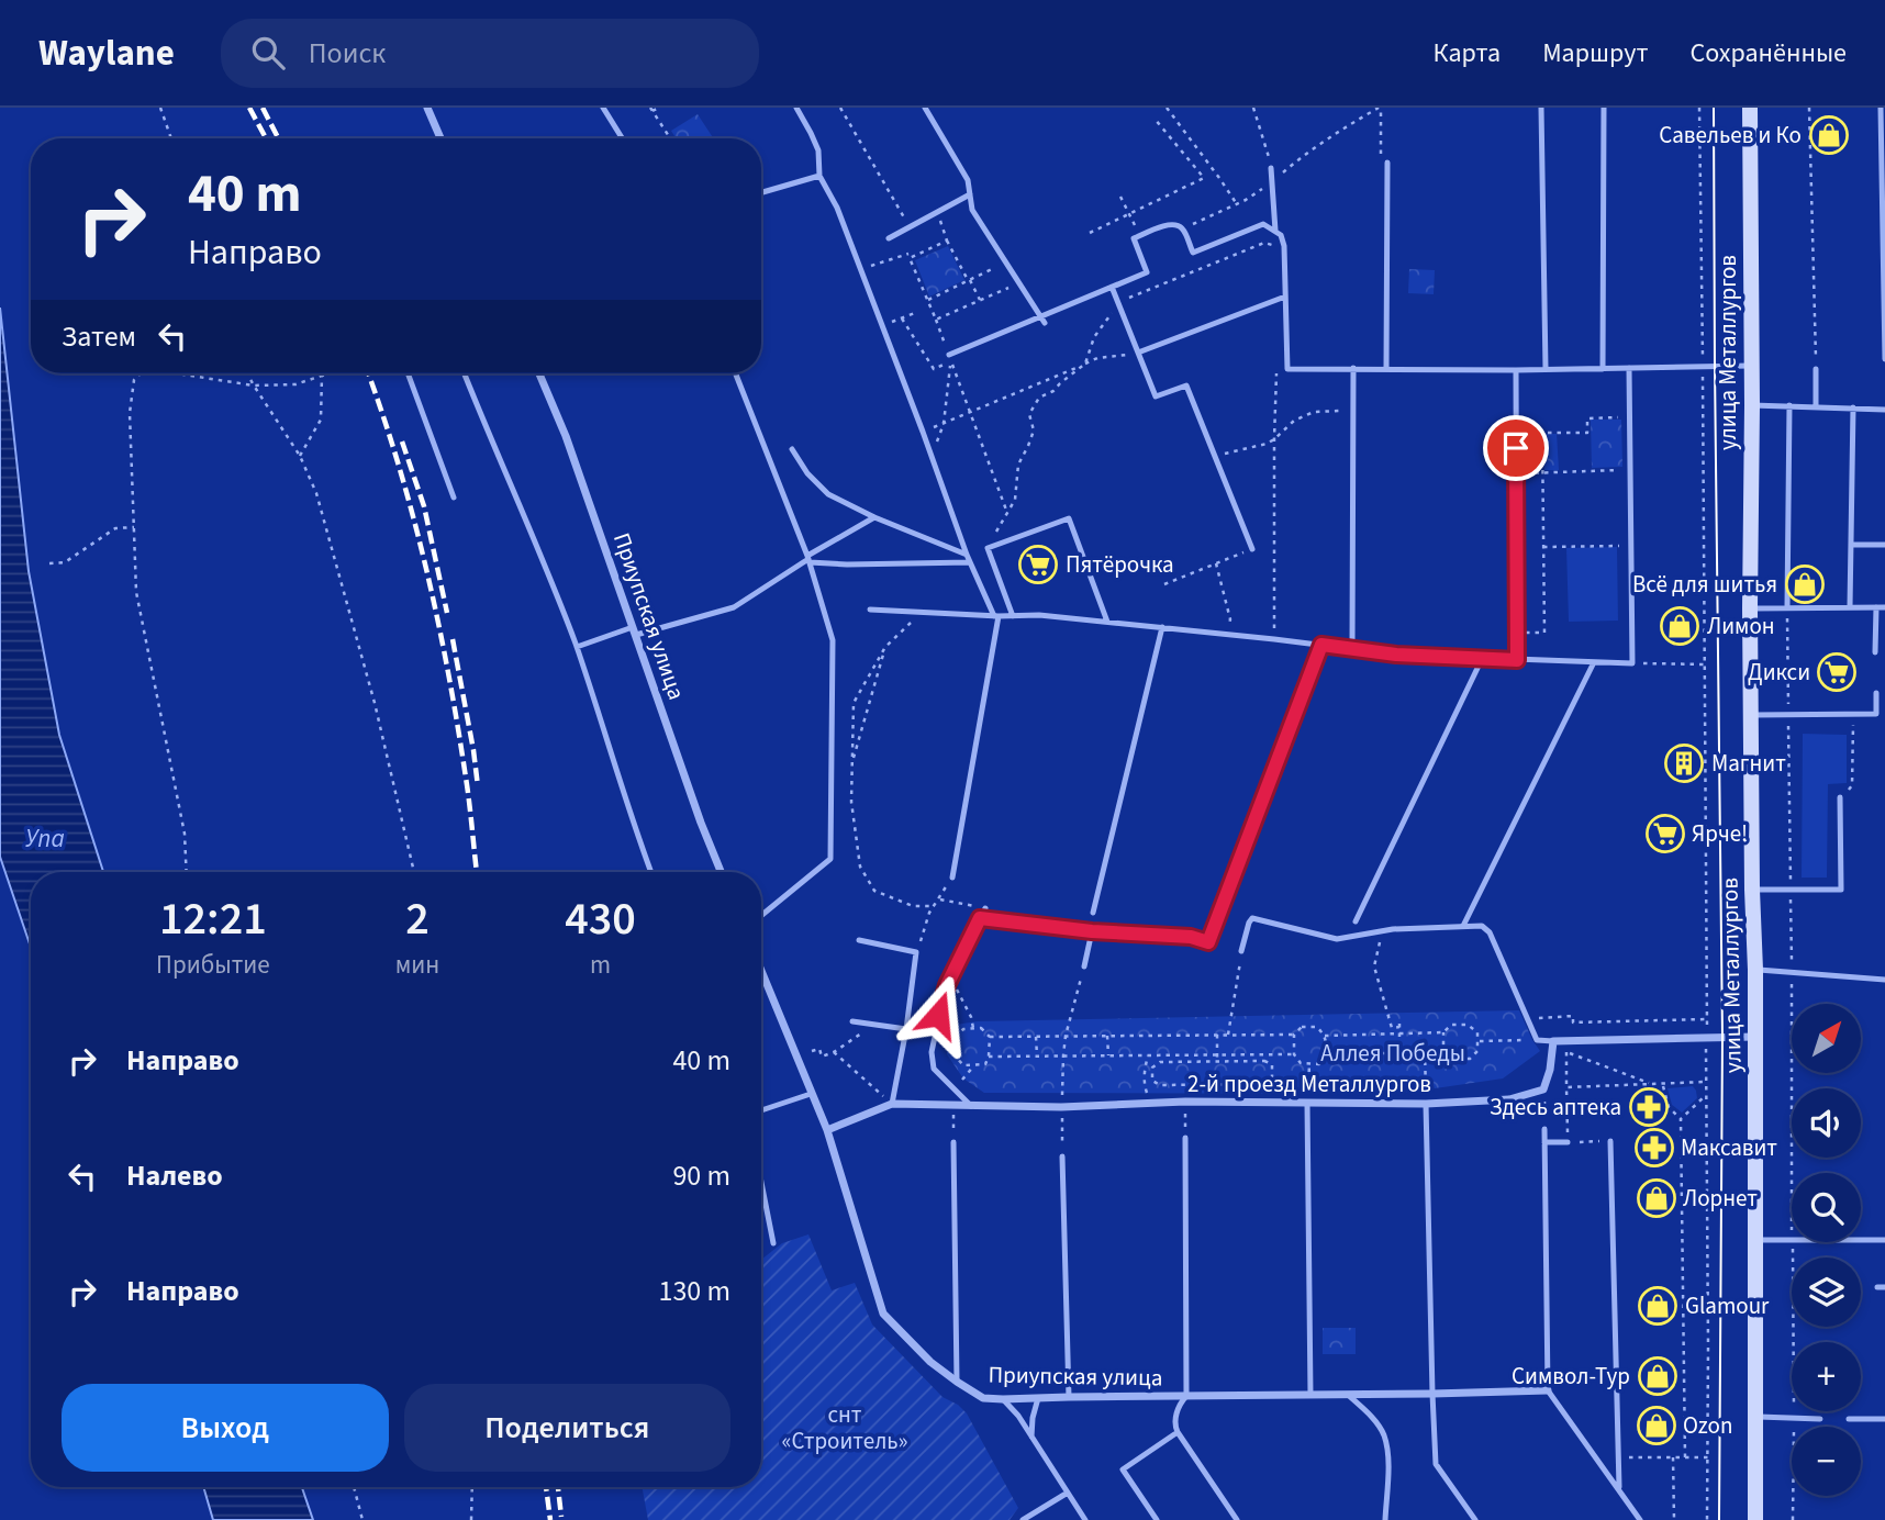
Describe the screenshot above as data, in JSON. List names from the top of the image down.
{
  "streets": {
    "main road": ["улица Металлургов"],
    "street": ["Приупская улица", "2-й проезд Металлургов"]
  },
  "crossings": [
    ["Приупская улица", "2-й проезд Металлургов"]
  ],
  "water": ["Упа"],
  "parks": ["Аллея Победы", "снт «Строитель»"],
  "places": {
    "shop": [
      "Савельев и Ко",
      "Всё для шитья",
      "Лимон",
      "Лорнет",
      "Glamour",
      "Символ-Тур",
      "Ozon"
    ],
    "supermarket": ["Пятёрочка", "Дикси", "Ярче!"],
    "building": ["Магнит"],
    "pharmacy": ["Здесь аптека", "Максавит"]
  },
  "north": "top right",
  "page": {
    "header": "Waylane",
    "search": "Поиск",
    "nav": ["Карта", "Маршрут", "Сохранённые"],
    "turn": ["40 m", "Направо"],
    "then": "Затем",
    "eta": [
      "12:21",
      "Прибытие",
      "2",
      "мин",
      "430",
      "m"
    ],
    "list": [
      {
        "name": "Направо",
        "value": "40 m"
      },
      {
        "name": "Налево",
        "value": "90 m"
      },
      {
        "name": "Направо",
        "value": "130 m"
      }
    ],
    "map_buttons": ["+", "−"],
    "buttons": ["Выход", "Поделиться"]
  }
}
